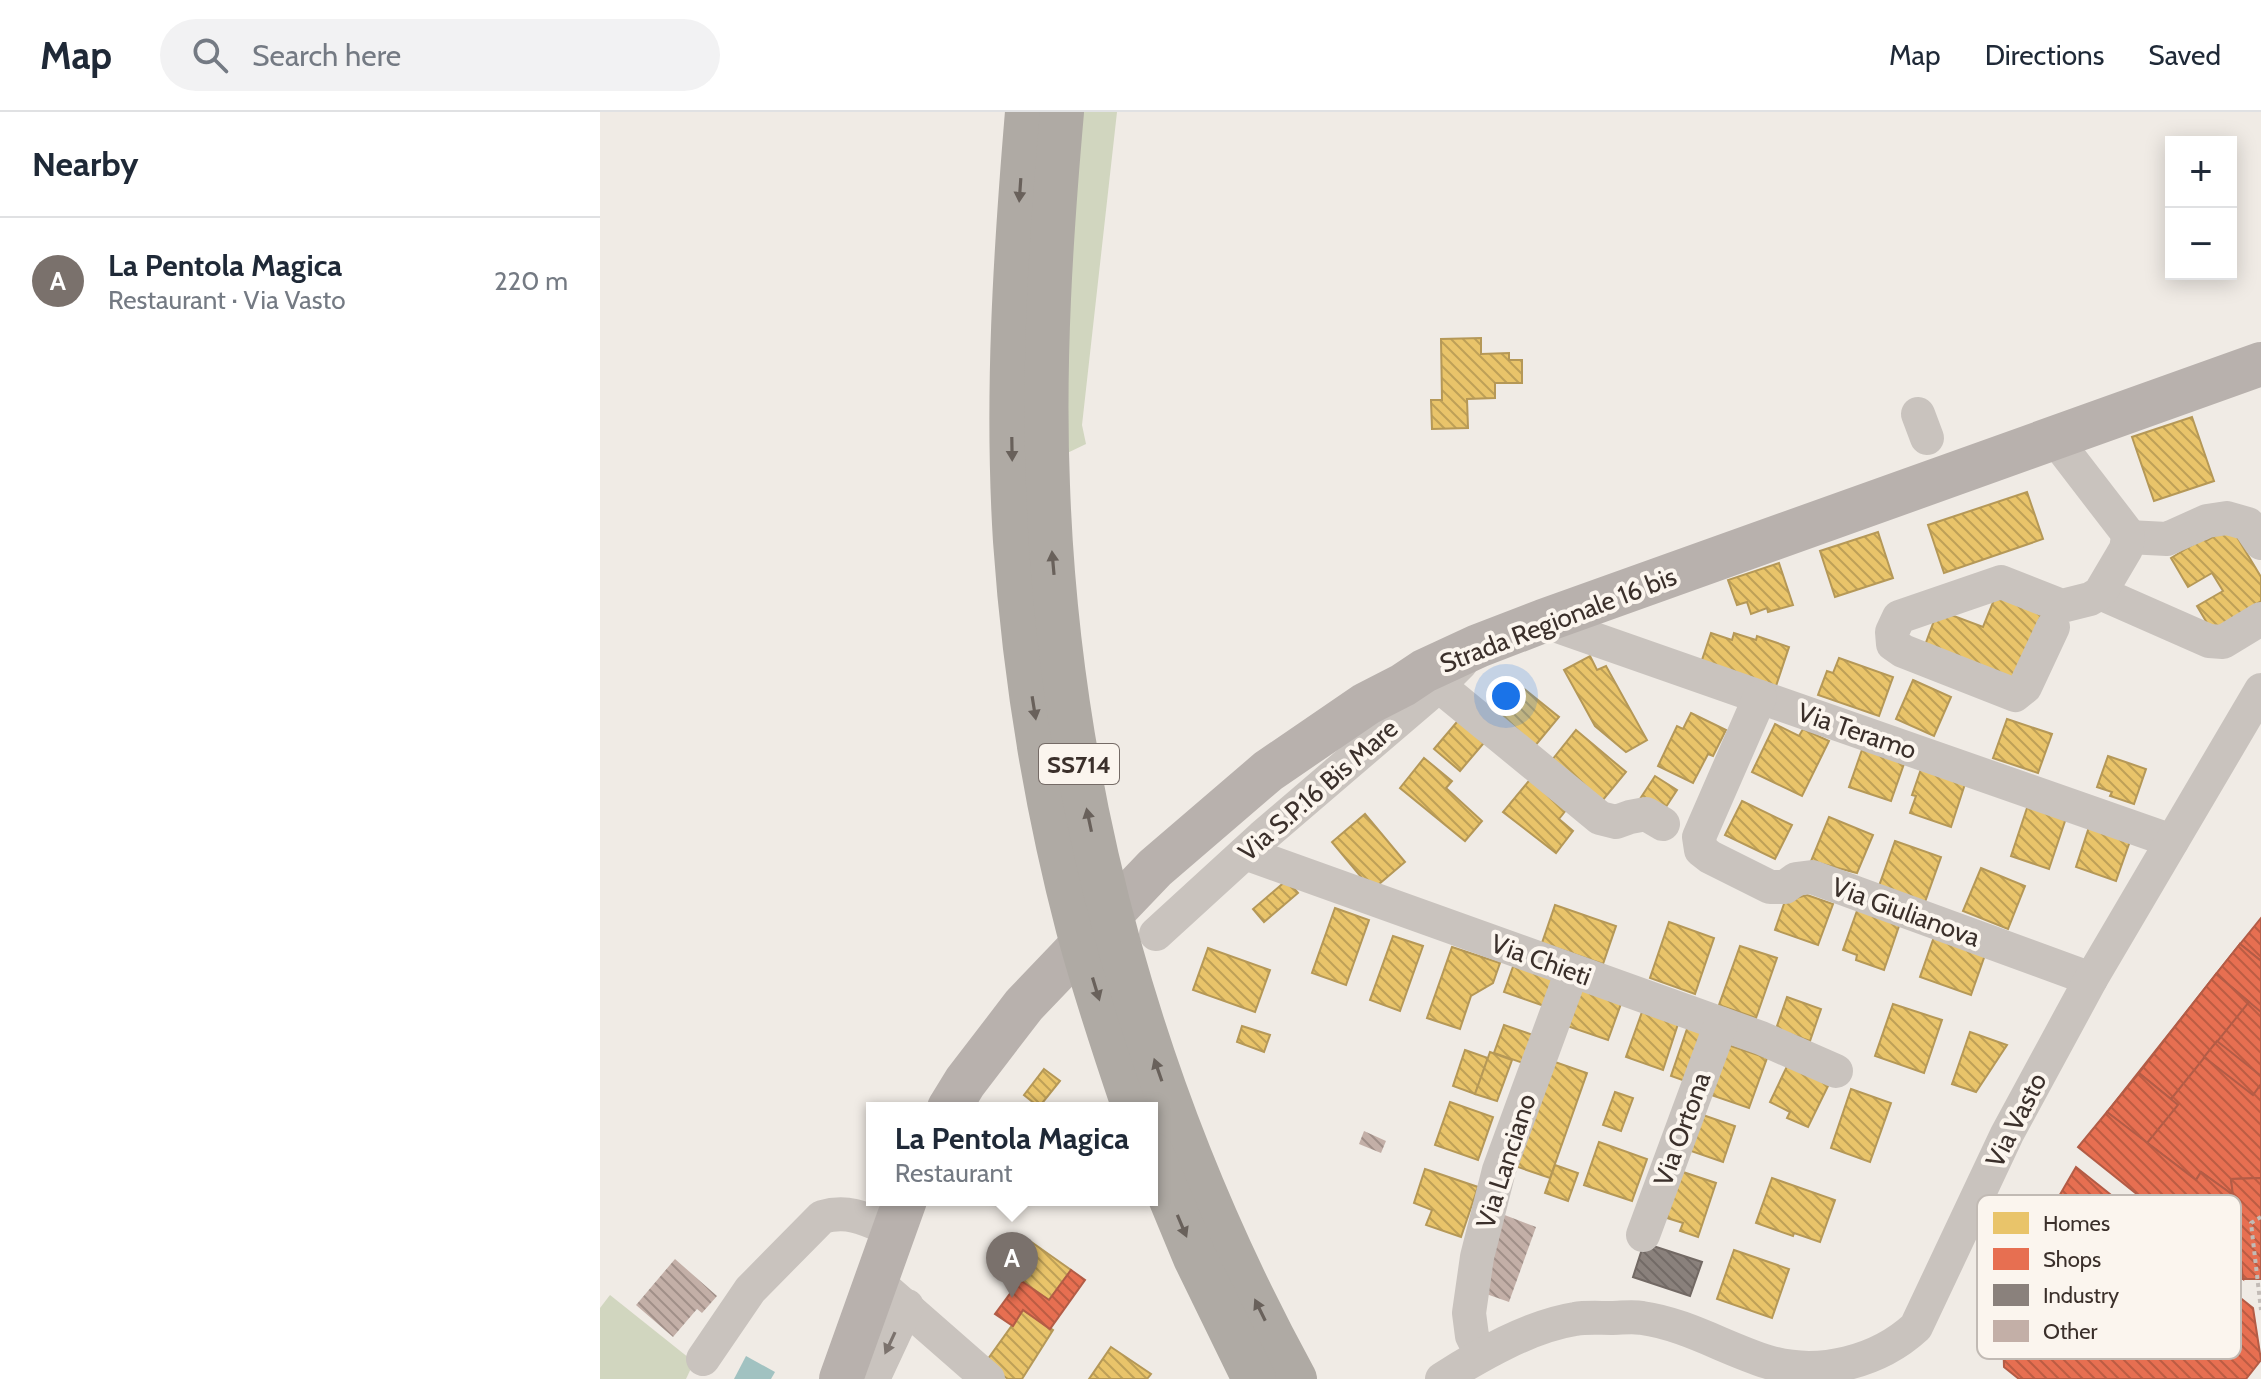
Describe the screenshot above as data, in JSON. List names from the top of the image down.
{
  "streets": {
    "highway": ["SS714"],
    "main road": ["Strada Regionale 16 bis"],
    "street": [
      "Via Teramo",
      "Via S.P.16 Bis Mare",
      "Via Giulianova",
      "Via Chieti",
      "Via Vasto",
      "Via Ortona",
      "Via Lanciano"
    ]
  },
  "crossings": [
    ["Strada Regionale 16 bis", "Via Teramo"],
    ["Strada Regionale 16 bis", "Via S.P.16 Bis Mare"],
    ["Via Teramo", "Via S.P.16 Bis Mare"],
    ["Via Teramo", "Via Giulianova"],
    ["Via Teramo", "Via Vasto"],
    ["Via S.P.16 Bis Mare", "Via Chieti"],
    ["Via Giulianova", "Via Vasto"],
    ["Via Chieti", "Via Ortona"],
    ["Via Chieti", "Via Lanciano"],
    ["Via Vasto", "Via Lanciano"]
  ],
  "legend": [
    "Homes",
    "Shops",
    "Industry",
    "Other"
  ],
  "page": {
    "header": "Map",
    "search": "Search here",
    "nav": ["Map", "Directions", "Saved"],
    "heading": "Nearby",
    "map_buttons": ["+", "−"],
    "list": [
      {
        "mark": "A",
        "name": "La Pentola Magica",
        "note": "Restaurant · Via Vasto",
        "value": "220 m"
      }
    ],
    "popup": ["La Pentola Magica", "Restaurant"],
    "pins": "A"
  }
}
